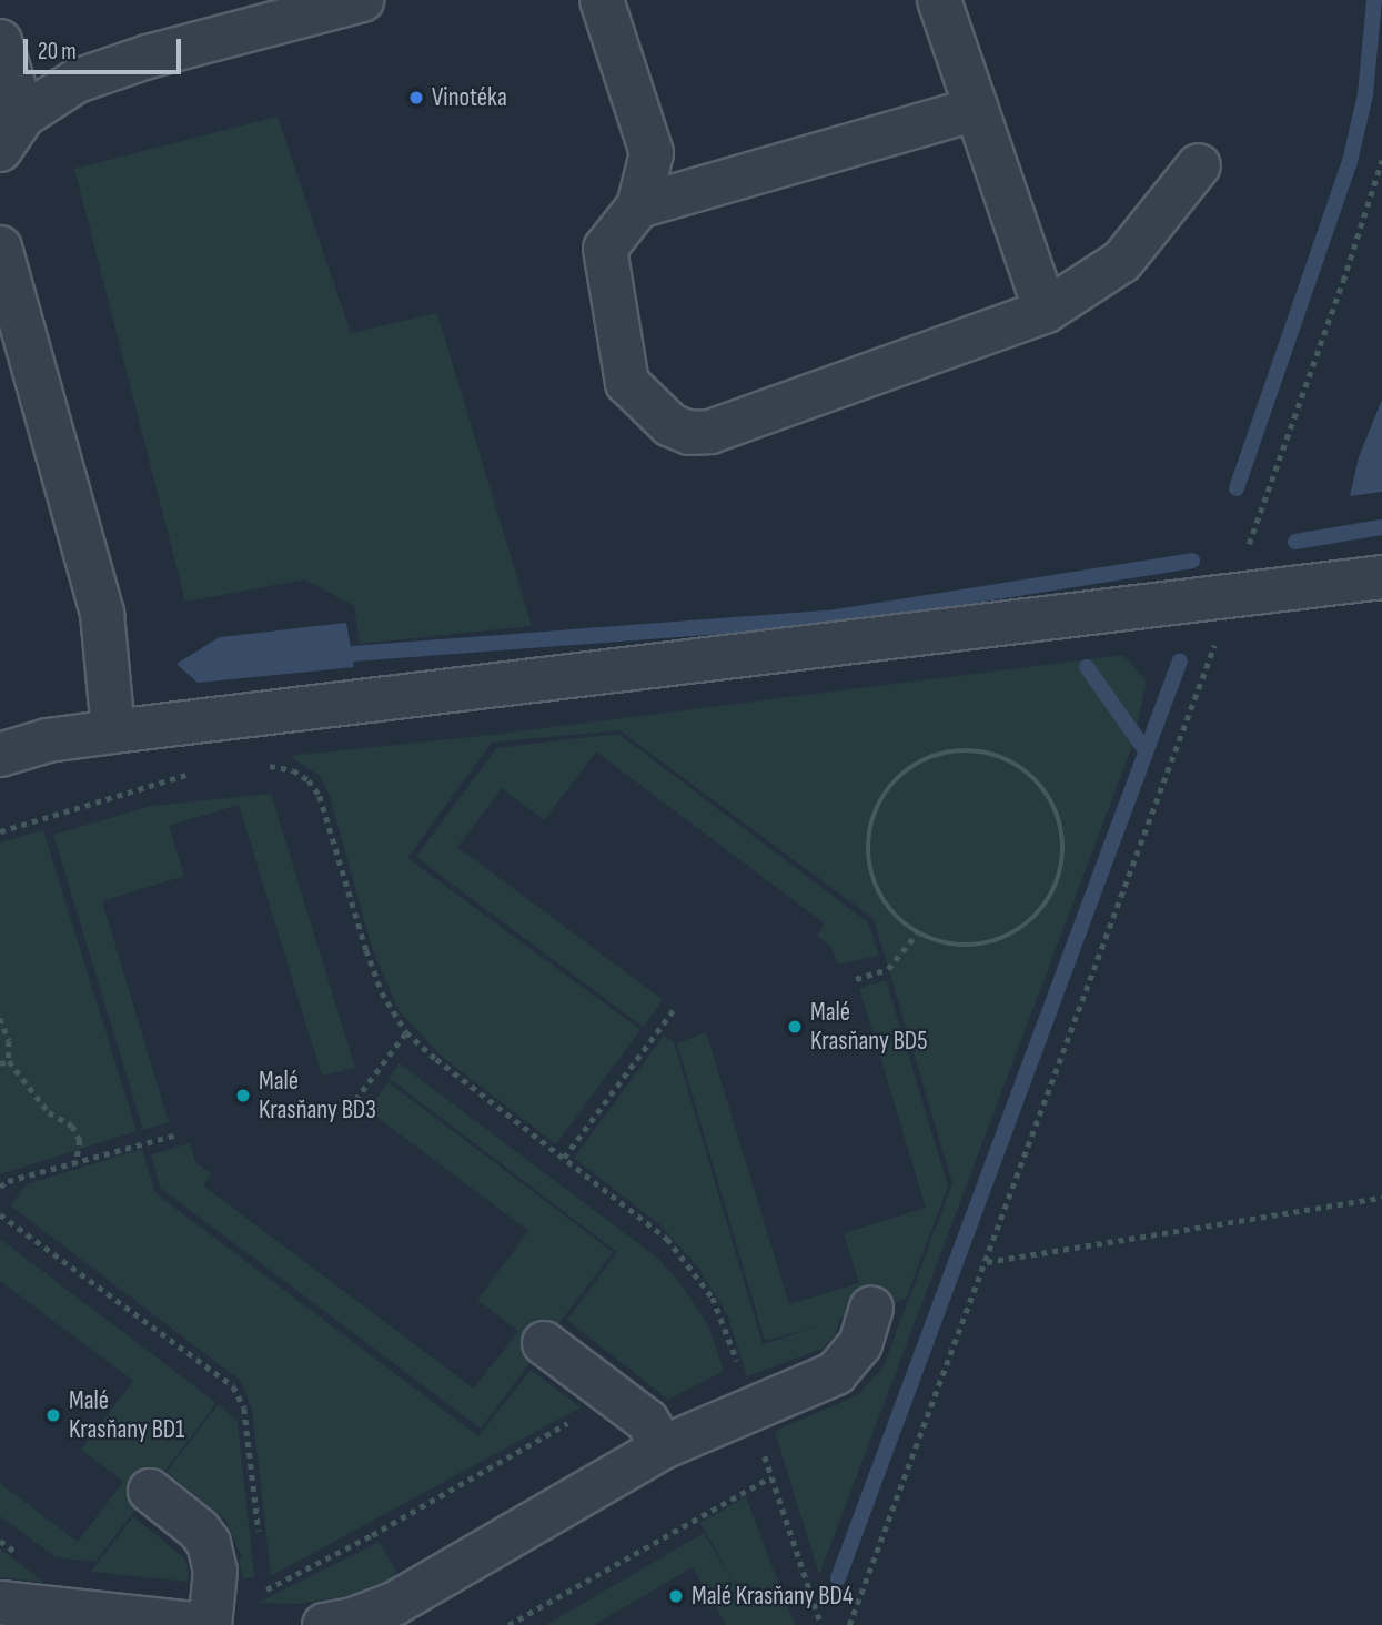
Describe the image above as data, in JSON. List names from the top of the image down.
{
  "places": [
    "Vinotéka",
    "Malé Krasňany BD5",
    "Malé Krasňany BD3",
    "Malé Krasňany BD1",
    "Malé Krasňany BD4"
  ],
  "scale_bar": "20 m"
}
